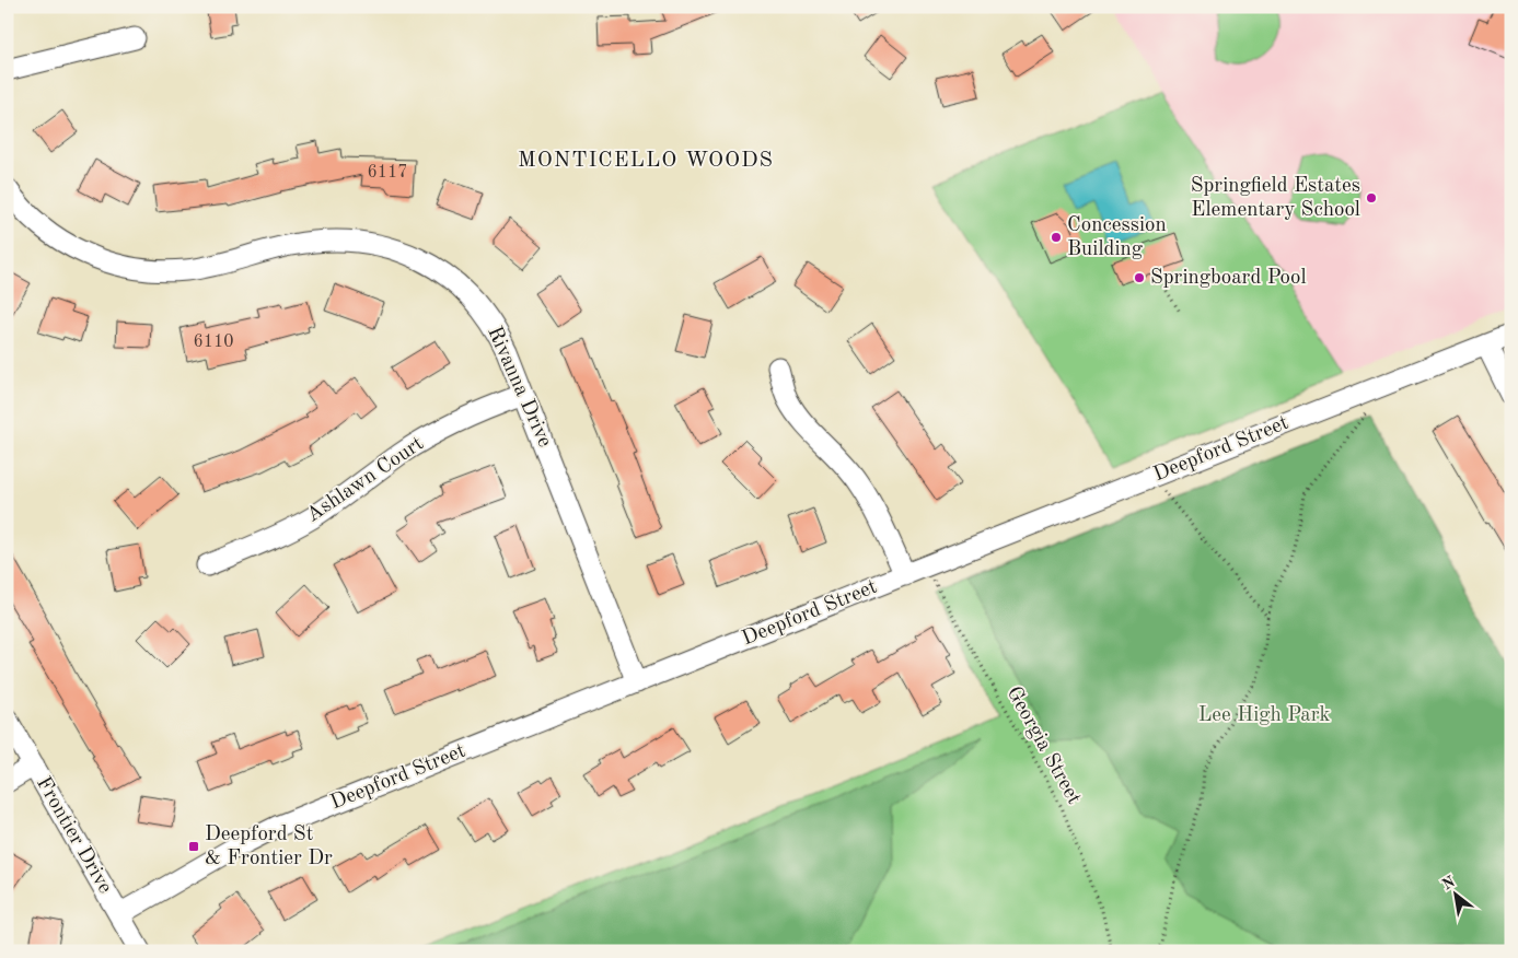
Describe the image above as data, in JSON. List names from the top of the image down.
{
  "streets": {
    "street": [
      "Rivanna Drive",
      "Deepford Street",
      "Ashlawn Court",
      "Frontier Drive"
    ],
    "path": ["Georgia Street"]
  },
  "crossings": [
    ["Rivanna Drive", "Deepford Street"],
    ["Rivanna Drive", "Ashlawn Court"],
    ["Deepford Street", "Georgia Street"],
    ["Deepford Street", "Frontier Drive"]
  ],
  "districts": ["MONTICELLO WOODS"],
  "parks": ["Lee High Park"],
  "places": {
    "other": ["Springfield Estates Elementary School", "Concession Building", "Springboard Pool"],
    "transit": ["Deepford St & Frontier Dr"]
  },
  "house_numbers": ["6117", "6110"],
  "north": "top left"
}
